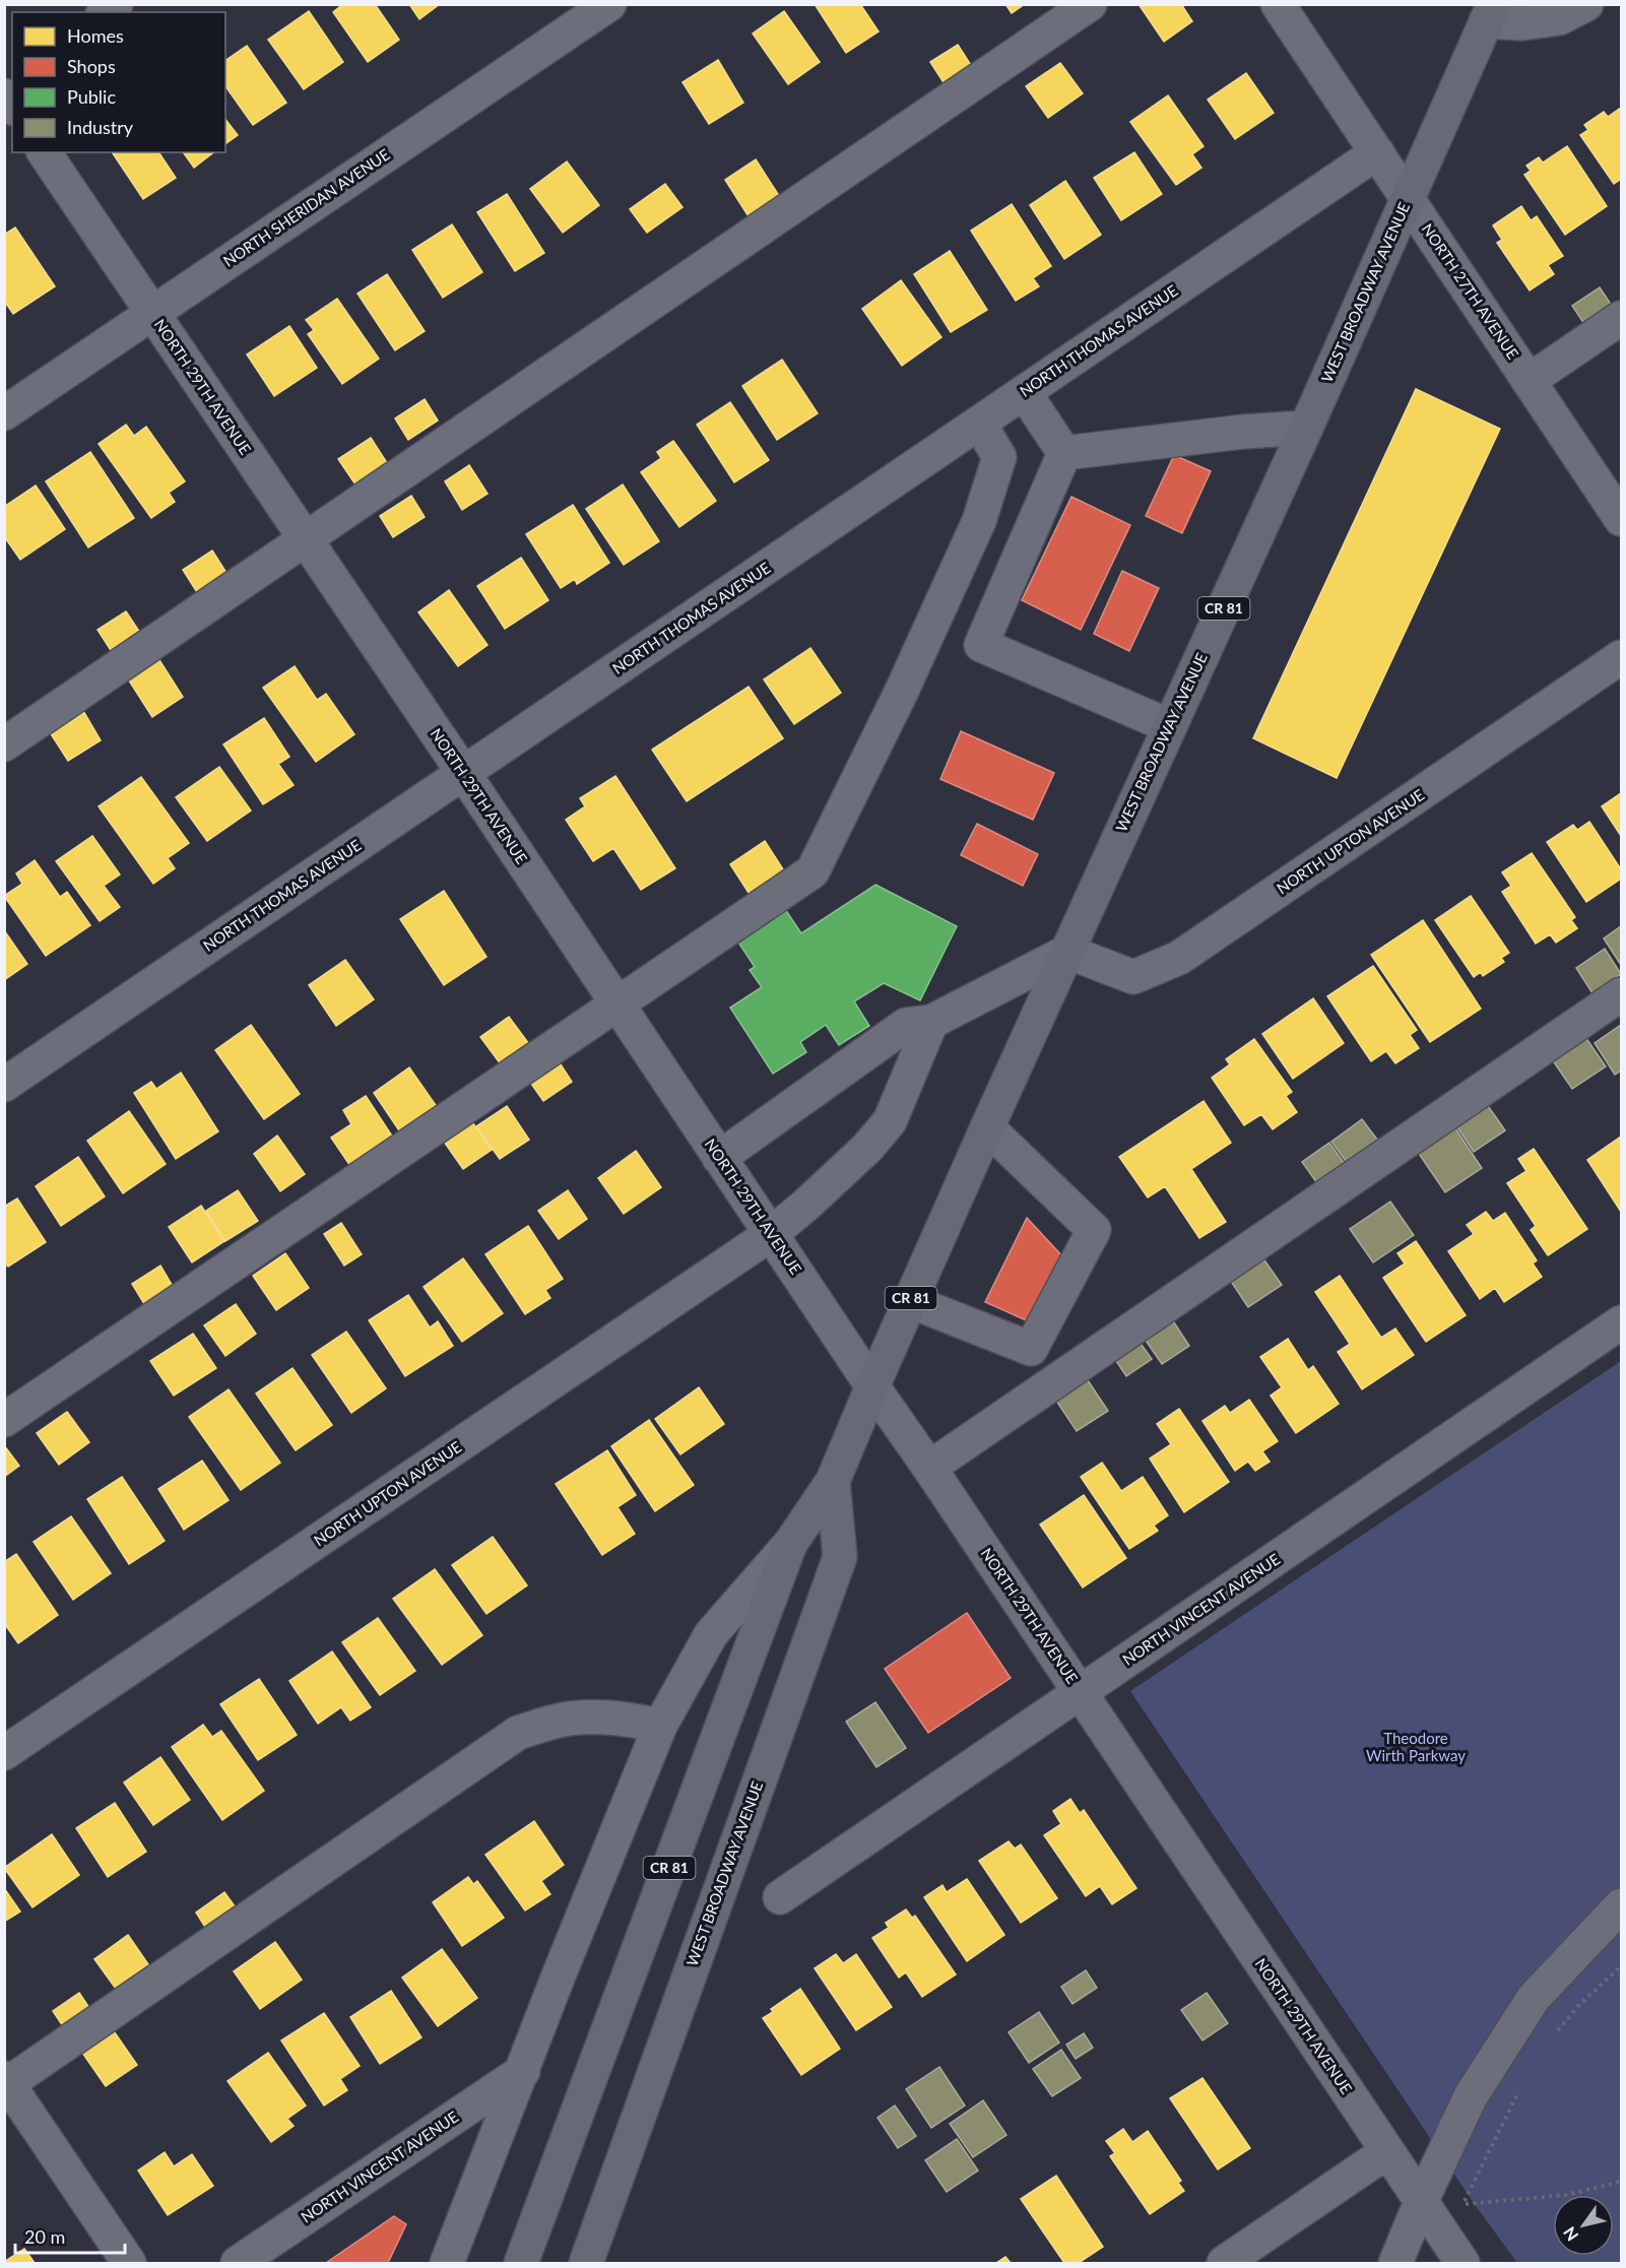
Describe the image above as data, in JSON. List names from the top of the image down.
{
  "streets": {
    "main road": ["WEST BROADWAY AVENUE", "CR 81"],
    "street": [
      "NORTH SHERIDAN AVENUE",
      "NORTH 27TH AVENUE",
      "NORTH THOMAS AVENUE",
      "NORTH 29TH AVENUE",
      "NORTH UPTON AVENUE",
      "NORTH VINCENT AVENUE"
    ]
  },
  "crossings": [
    ["NORTH SHERIDAN AVENUE", "NORTH 29TH AVENUE"],
    ["NORTH 27TH AVENUE", "WEST BROADWAY AVENUE"],
    ["NORTH 27TH AVENUE", "NORTH THOMAS AVENUE"],
    ["WEST BROADWAY AVENUE", "NORTH 29TH AVENUE"],
    ["WEST BROADWAY AVENUE", "NORTH UPTON AVENUE"],
    ["WEST BROADWAY AVENUE", "NORTH VINCENT AVENUE"],
    ["NORTH THOMAS AVENUE", "NORTH 29TH AVENUE"],
    ["NORTH 29TH AVENUE", "NORTH UPTON AVENUE"],
    ["NORTH 29TH AVENUE", "NORTH VINCENT AVENUE"]
  ],
  "parks": ["Theodore Wirth Parkway"],
  "legend": [
    "Homes",
    "Shops",
    "Public",
    "Industry"
  ],
  "scale_bar": "20 m",
  "north": "bottom left"
}
